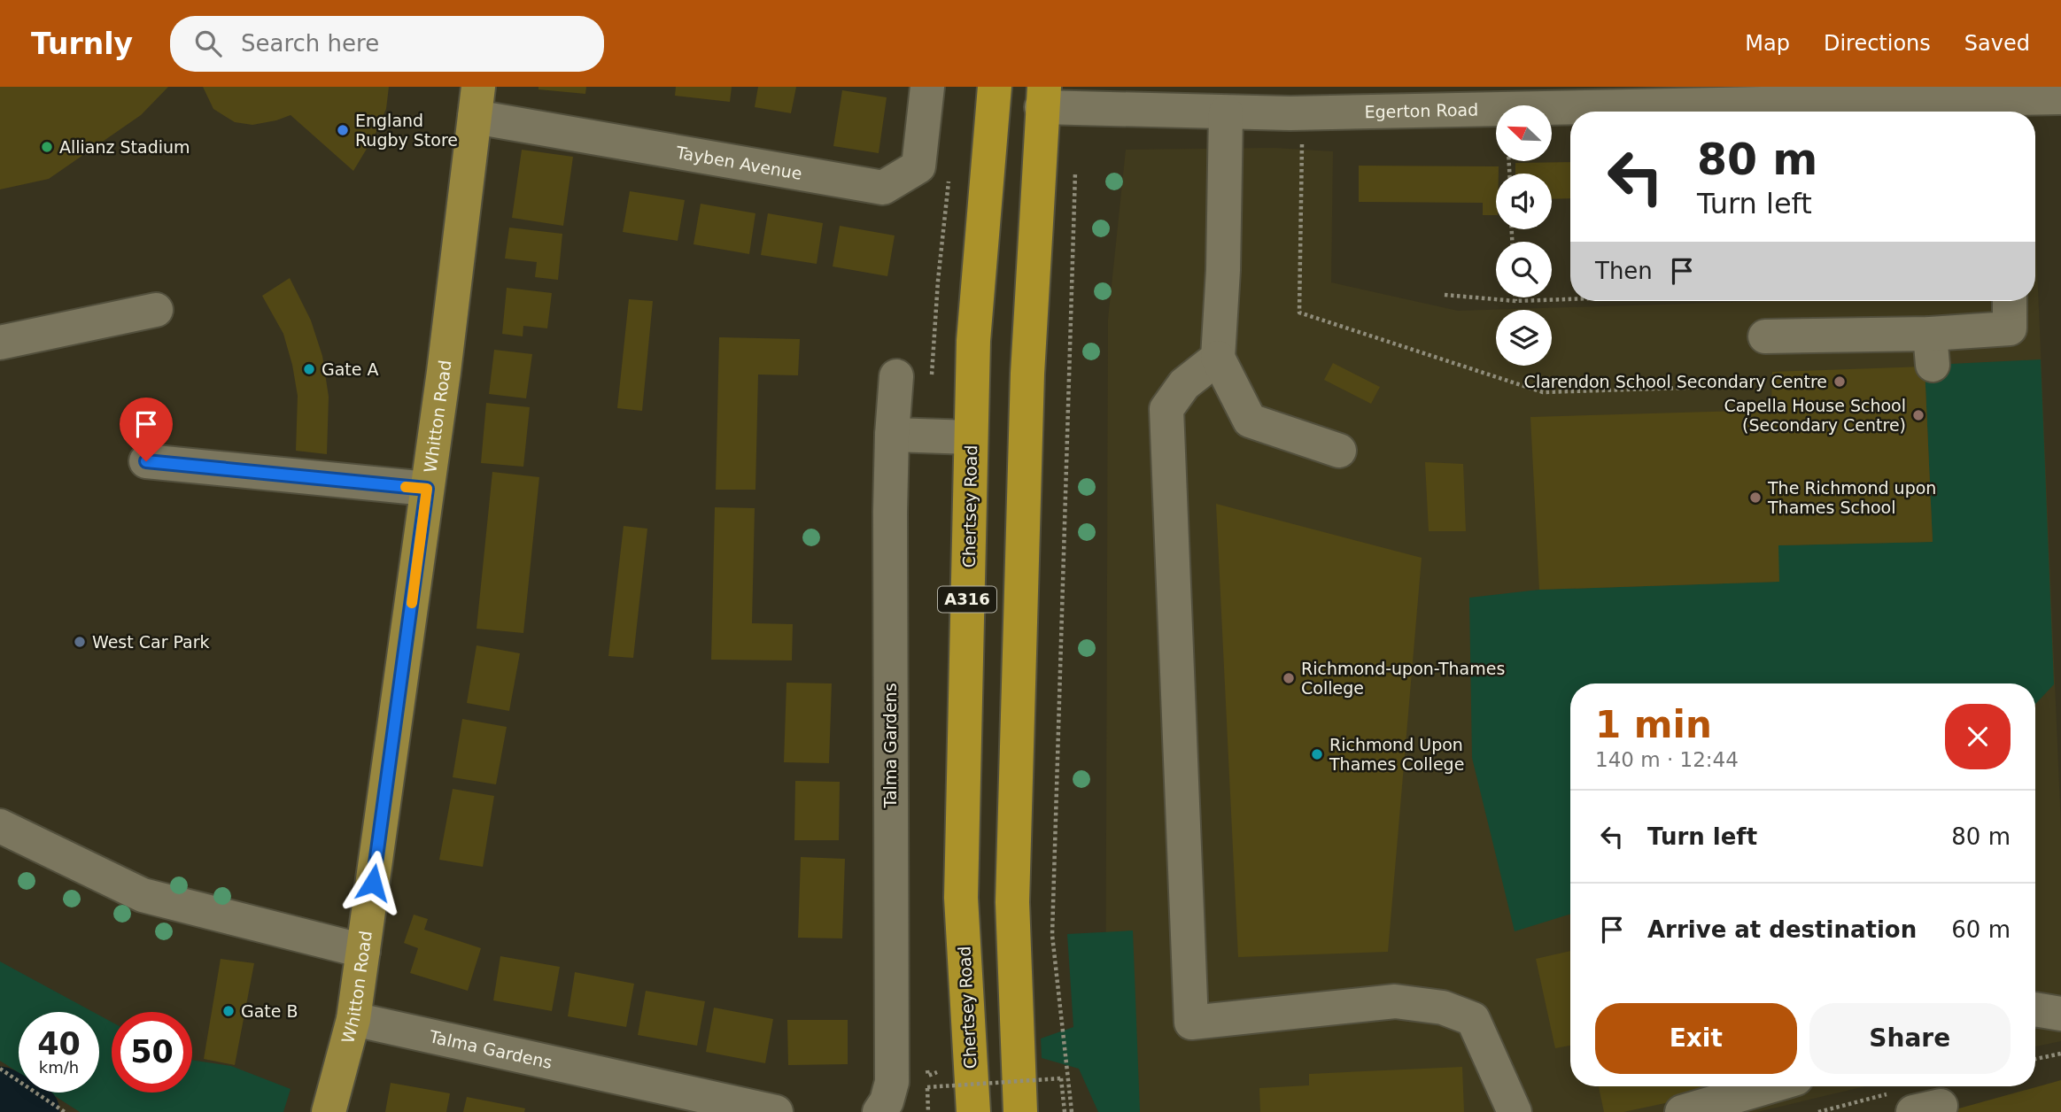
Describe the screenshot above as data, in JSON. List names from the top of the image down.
{
  "streets": {
    "highway": ["Chertsey Road", "A316"],
    "main road": ["Whitton Road"],
    "street": ["Egerton Road", "Tayben Avenue", "Talma Gardens"]
  },
  "crossings": [
    ["Egerton Road", "A316"],
    ["Tayben Avenue", "Whitton Road"],
    ["Whitton Road", "Talma Gardens"]
  ],
  "places": [
    "England Rugby Store",
    "Allianz Stadium",
    "Gate A",
    "Clarendon School Secondary Centre",
    "Capella House School (Secondary Centre)",
    "The Richmond upon Thames School",
    "West Car Park",
    "Richmond-upon-Thames College",
    "Richmond Upon Thames College",
    "Gate B"
  ],
  "north": "top left",
  "page": {
    "header": "Turnly",
    "search": "Search here",
    "nav": ["Map", "Directions", "Saved"],
    "turn": ["80 m", "Turn left"],
    "then": "Then",
    "heading": ["1 min", "140 m · 12:44"],
    "list": [
      {
        "name": "Turn left",
        "value": "80 m"
      },
      {
        "name": "Arrive at destination",
        "value": "60 m"
      }
    ],
    "buttons": ["Exit", "Share"],
    "speed": "40 km/h",
    "limit": "50"
  }
}
